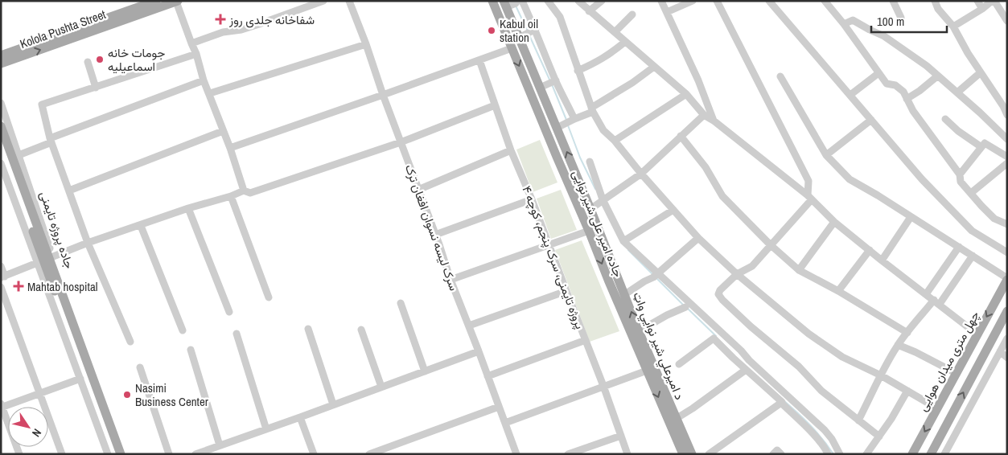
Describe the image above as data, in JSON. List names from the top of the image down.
{
  "streets": {
    "main road": [
      "Kolola Pushta Street",
      "جاده امیر علی شیر نوایی",
      "جاده پروژه تایمنی",
      "د امیرعلي شیر نوايي واټ",
      "چهل متری میدان هوایی"
    ],
    "street": ["سرک لیسه نسوان افغان‌ ترک", "پروژه تایمنی، سرک پنجم، کوچه ۴"]
  },
  "one_way": ["جاده امیر علی شیر نوایی"],
  "places": {
    "health": ["شفاخانه جلدی روز", "Mahtab hospital"],
    "other": ["Kabul oil station", "جومات خانه اسماعيليه", "Nasimi Business Center"]
  },
  "scale_bar": "100 m",
  "north": "bottom right"
}
